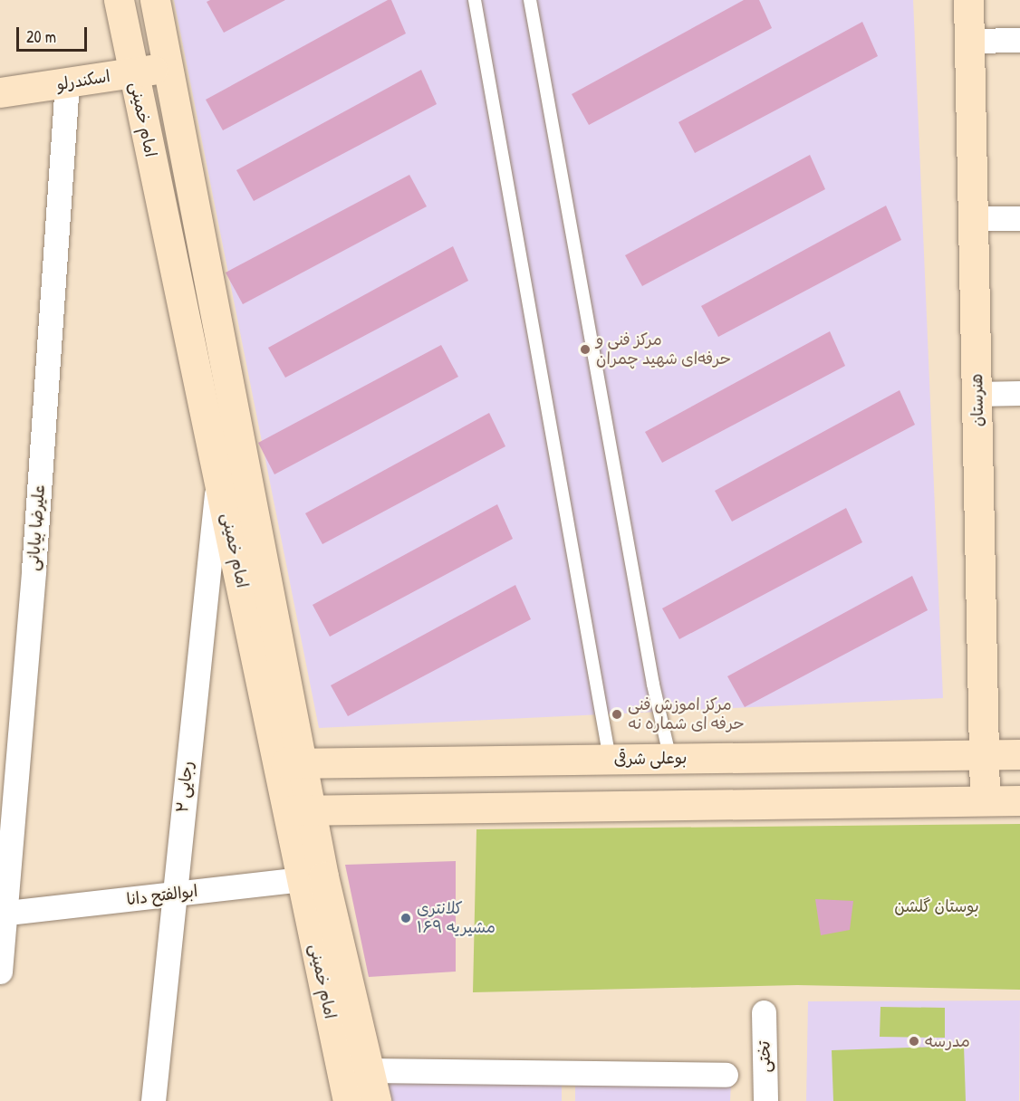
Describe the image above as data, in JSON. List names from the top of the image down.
{
  "streets": {
    "main road": [
      "اسکندرلو",
      "امام خمینی",
      "هنرستان",
      "بوعلی شرقی"
    ],
    "street": [
      "علیرضا بیابانی",
      "رجایی ۲",
      "ابوالفتح دانا",
      "تختی"
    ]
  },
  "crossings": [
    ["اسکندرلو", "امام خمینی"],
    ["اسکندرلو", "علیرضا بیابانی"],
    ["امام خمینی", "بوعلی شرقی"],
    ["امام خمینی", "رجایی ۲"],
    ["امام خمینی", "ابوالفتح دانا"],
    ["هنرستان", "بوعلی شرقی"],
    ["علیرضا بیابانی", "ابوالفتح دانا"],
    ["رجایی ۲", "ابوالفتح دانا"]
  ],
  "parks": ["بوستان گلشن"],
  "places": [
    "مرکز فنی و حرفه‌ای شهید چمران",
    "مرکز اموزش فنی حرفه ای شماره نه",
    "کلانتری ۱۶۹ مشیریه",
    "مدرسه"
  ],
  "scale_bar": "20 m"
}
